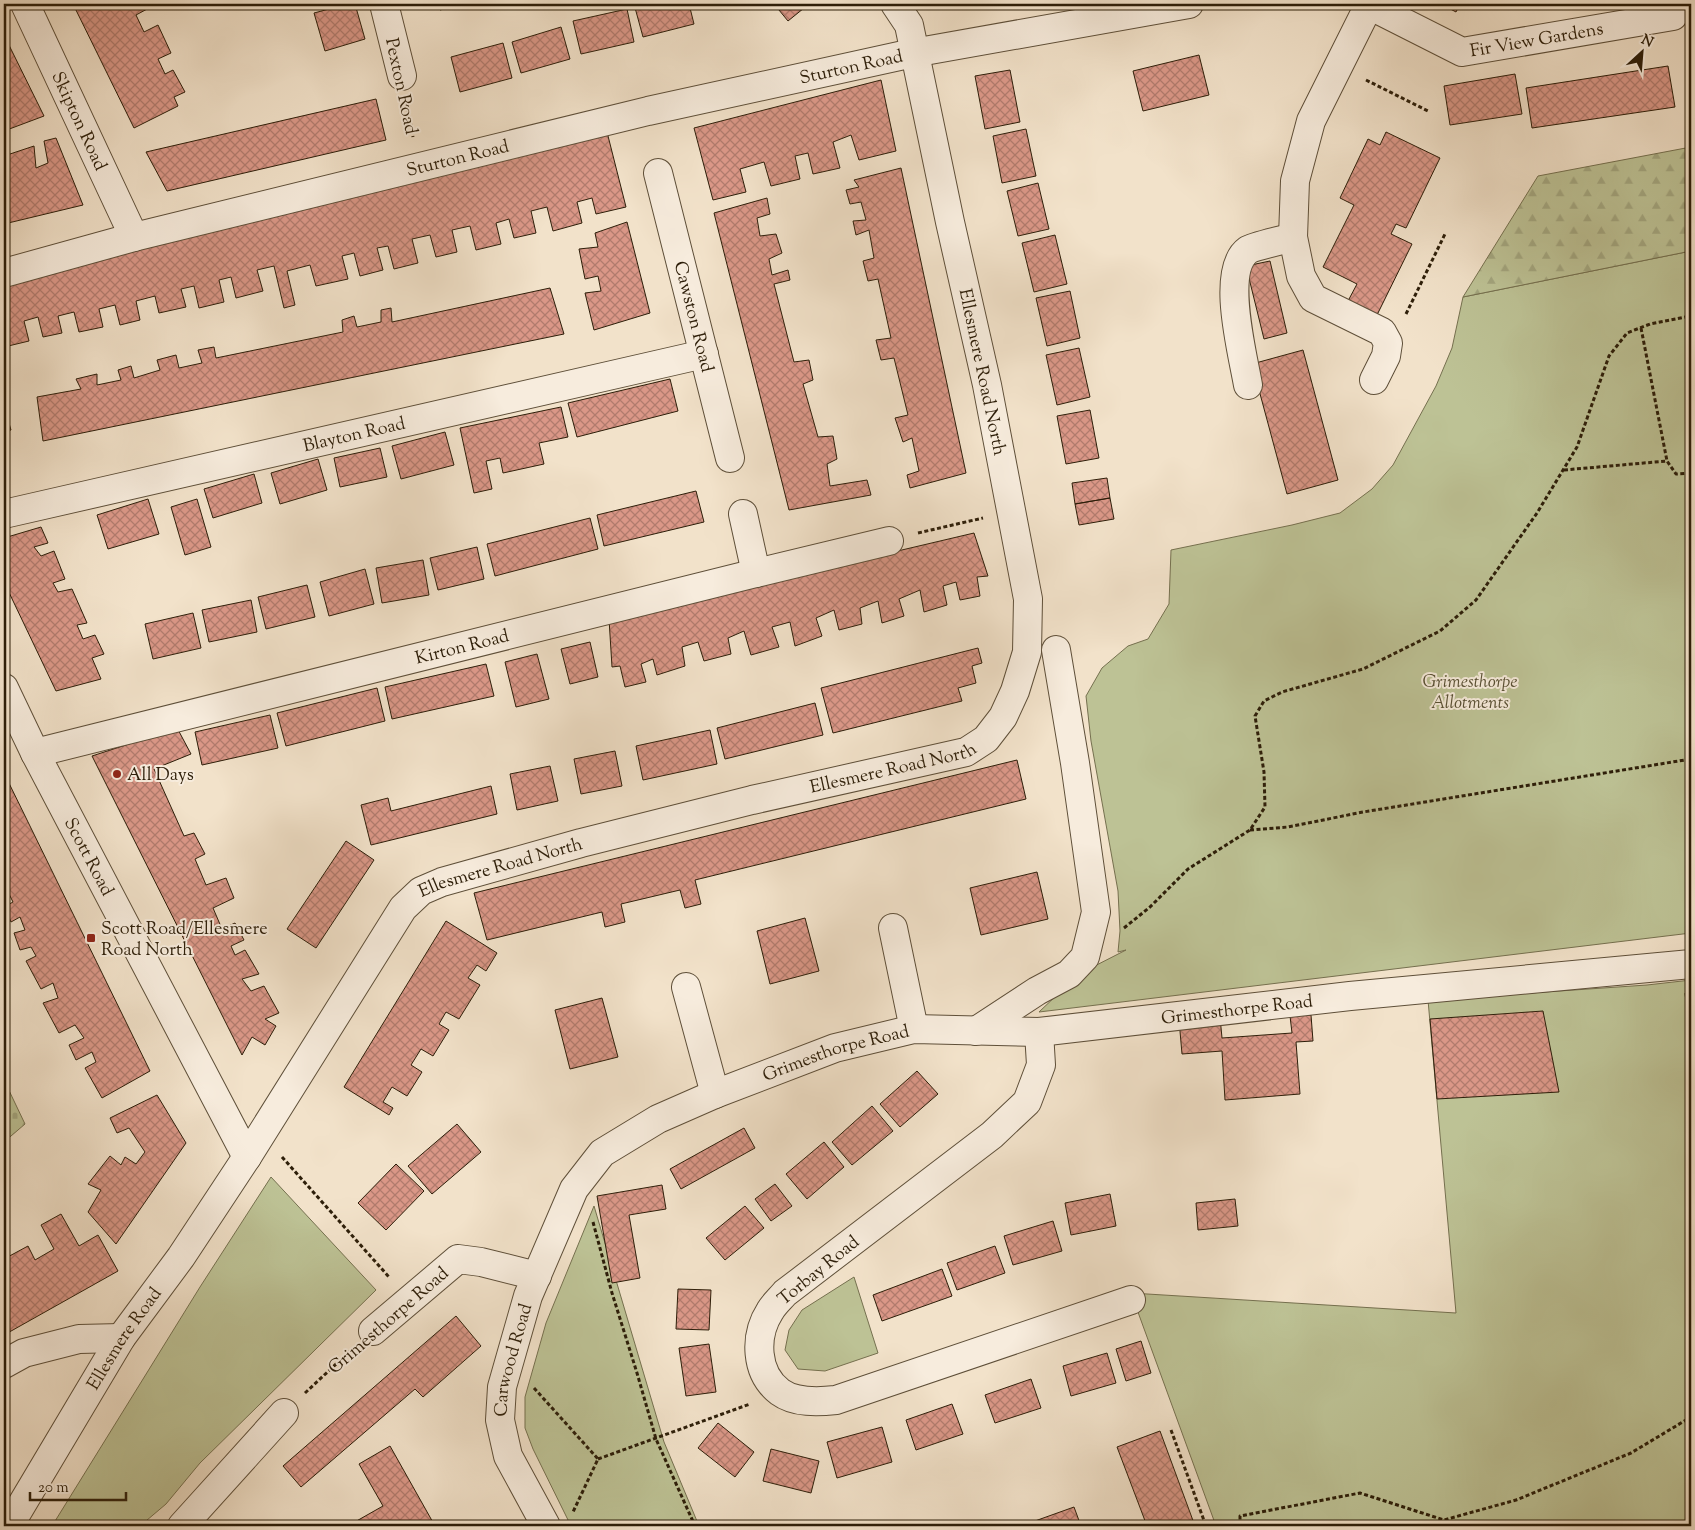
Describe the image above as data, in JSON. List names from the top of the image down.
{
  "streets": {
    "street": [
      "Fir View Gardens",
      "Sturton Road",
      "Pexton Road",
      "Skipton Road",
      "Cawston Road",
      "Ellesmere Road North",
      "Blayton Road",
      "Kirton Road",
      "Scott Road",
      "Grimesthorpe Road",
      "Torbay Road",
      "Ellesmere Road",
      "Carwood Road"
    ]
  },
  "crossings": [
    ["Sturton Road", "Pexton Road"],
    ["Sturton Road", "Skipton Road"],
    ["Sturton Road", "Ellesmere Road North"],
    ["Cawston Road", "Blayton Road"],
    ["Ellesmere Road North", "Scott Road"],
    ["Ellesmere Road North", "Ellesmere Road"],
    ["Kirton Road", "Scott Road"],
    ["Scott Road", "Ellesmere Road"],
    ["Grimesthorpe Road", "Torbay Road"],
    ["Grimesthorpe Road", "Carwood Road"]
  ],
  "parks": ["Grimesthorpe Allotments"],
  "places": {
    "other": ["All Days"],
    "transit": ["Scott Road/Ellesmere Road North"]
  },
  "scale_bar": "20 m",
  "north": "top right"
}
